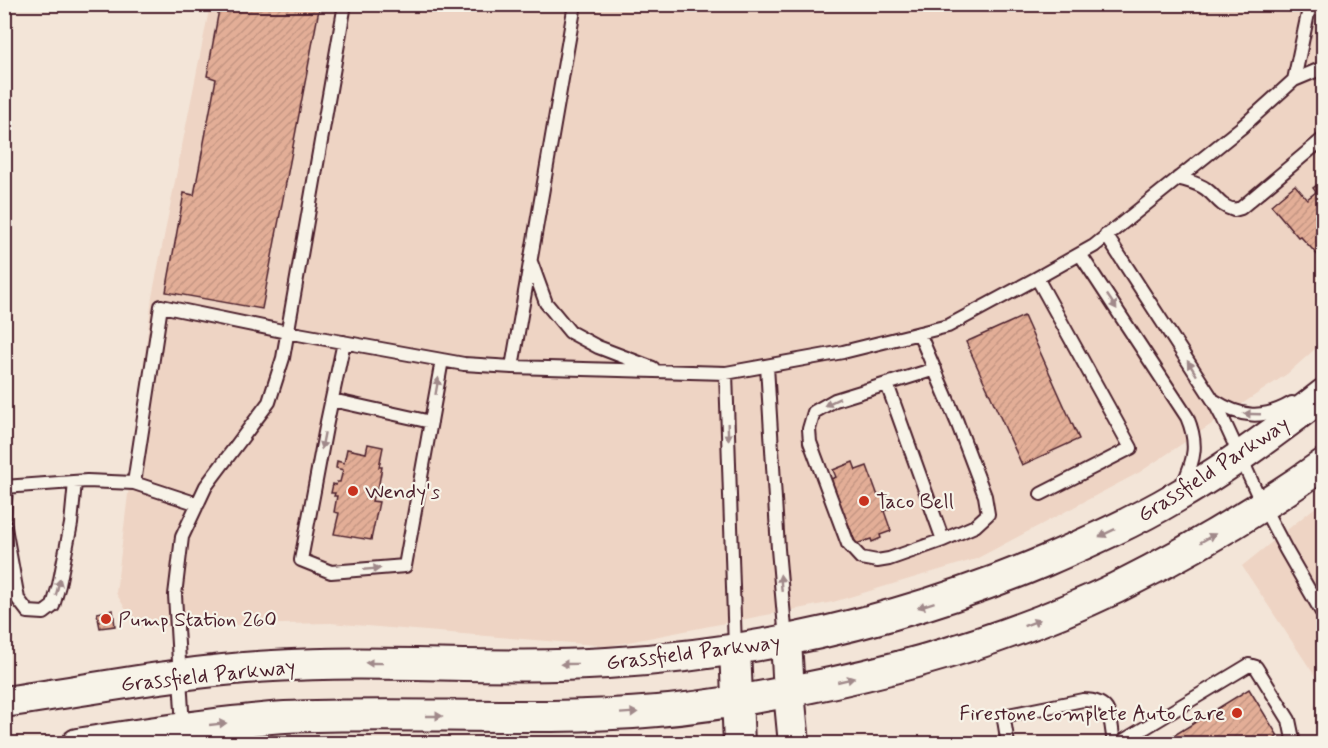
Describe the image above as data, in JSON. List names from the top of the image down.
{
  "streets": {
    "street": ["Grassfield Parkway"]
  },
  "places": [
    "Wendy's",
    "Taco Bell",
    "Pump Station 260",
    "Firestone Complete Auto Care"
  ]
}
